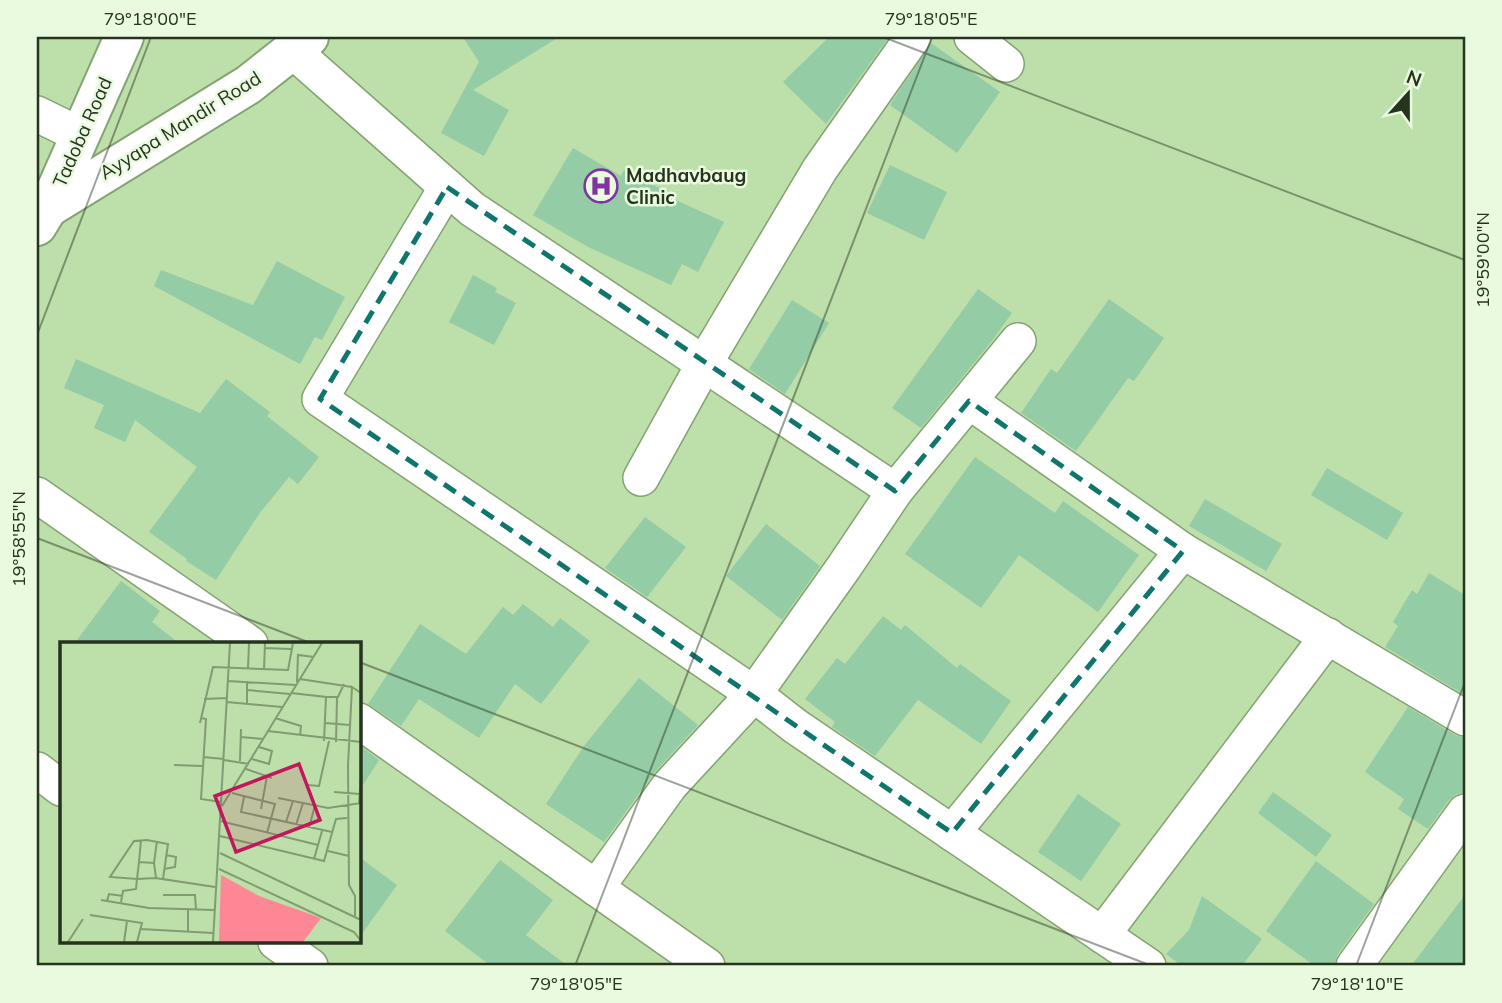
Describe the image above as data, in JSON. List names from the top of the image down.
{
  "streets": {
    "street": ["Ayyapa Mandir Road", "Tadoba Road"]
  },
  "crossings": [
    ["Ayyapa Mandir Road", "Tadoba Road"]
  ],
  "places": {
    "hospital": ["Madhavbaug Clinic"]
  },
  "north": "top",
  "coordinates": [
    "79°18'00\"E",
    "79°18'05\"E",
    "19°59'00\"N",
    "19°58'55\"N",
    "79°18'10\"E"
  ]
}
